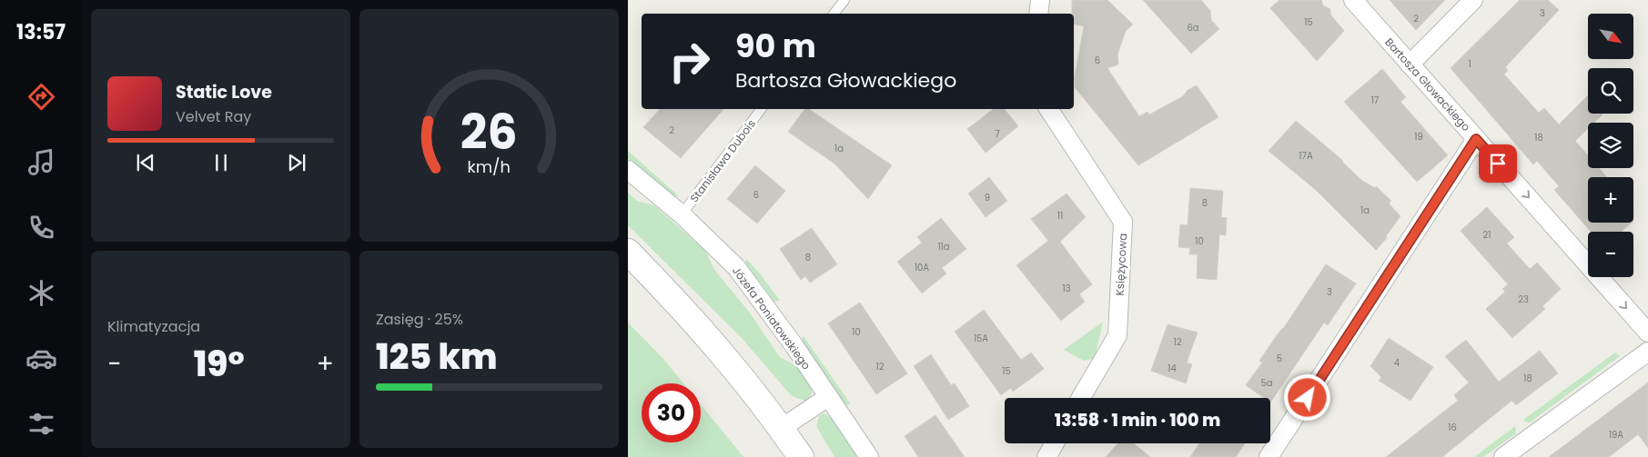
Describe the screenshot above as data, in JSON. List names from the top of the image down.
{
  "streets": {
    "street": ["Bartosza Głowackiego", "Księżycowa", "Józefa Poniatowskiego"],
    "lane": ["Stanisława Dubois"]
  },
  "crossings": [
    ["Stanisława Dubois", "Józefa Poniatowskiego"]
  ],
  "one_way": ["Bartosza Głowackiego"],
  "house_numbers": [
    "3",
    "2",
    "15",
    "6a",
    "6",
    "1",
    "17",
    "2",
    "7",
    "19",
    "18",
    "1a",
    "17A",
    "6",
    "9",
    "8",
    "1a",
    "11",
    "21",
    "10",
    "11a",
    "8",
    "10A",
    "13",
    "3",
    "23",
    "10",
    "15A",
    "12",
    "5",
    "4",
    "12",
    "14",
    "15",
    "18",
    "5a",
    "16",
    "19A"
  ],
  "north": "bottom right",
  "page": {
    "tabs": "13:57",
    "map_buttons": ["+", "−"],
    "turn": ["90 m", "Bartosza Głowackiego"],
    "song": ["Static Love", "Velvet Ray"],
    "tile": [
      "Klimatyzacja",
      ["Zasięg · 25%", "125 km"]
    ],
    "heat": ["−", "19°", "+"],
    "limit": "30",
    "trip": "13:58 · 1 min · 100 m",
    "gauge": ["26", "km/h"]
  }
}
